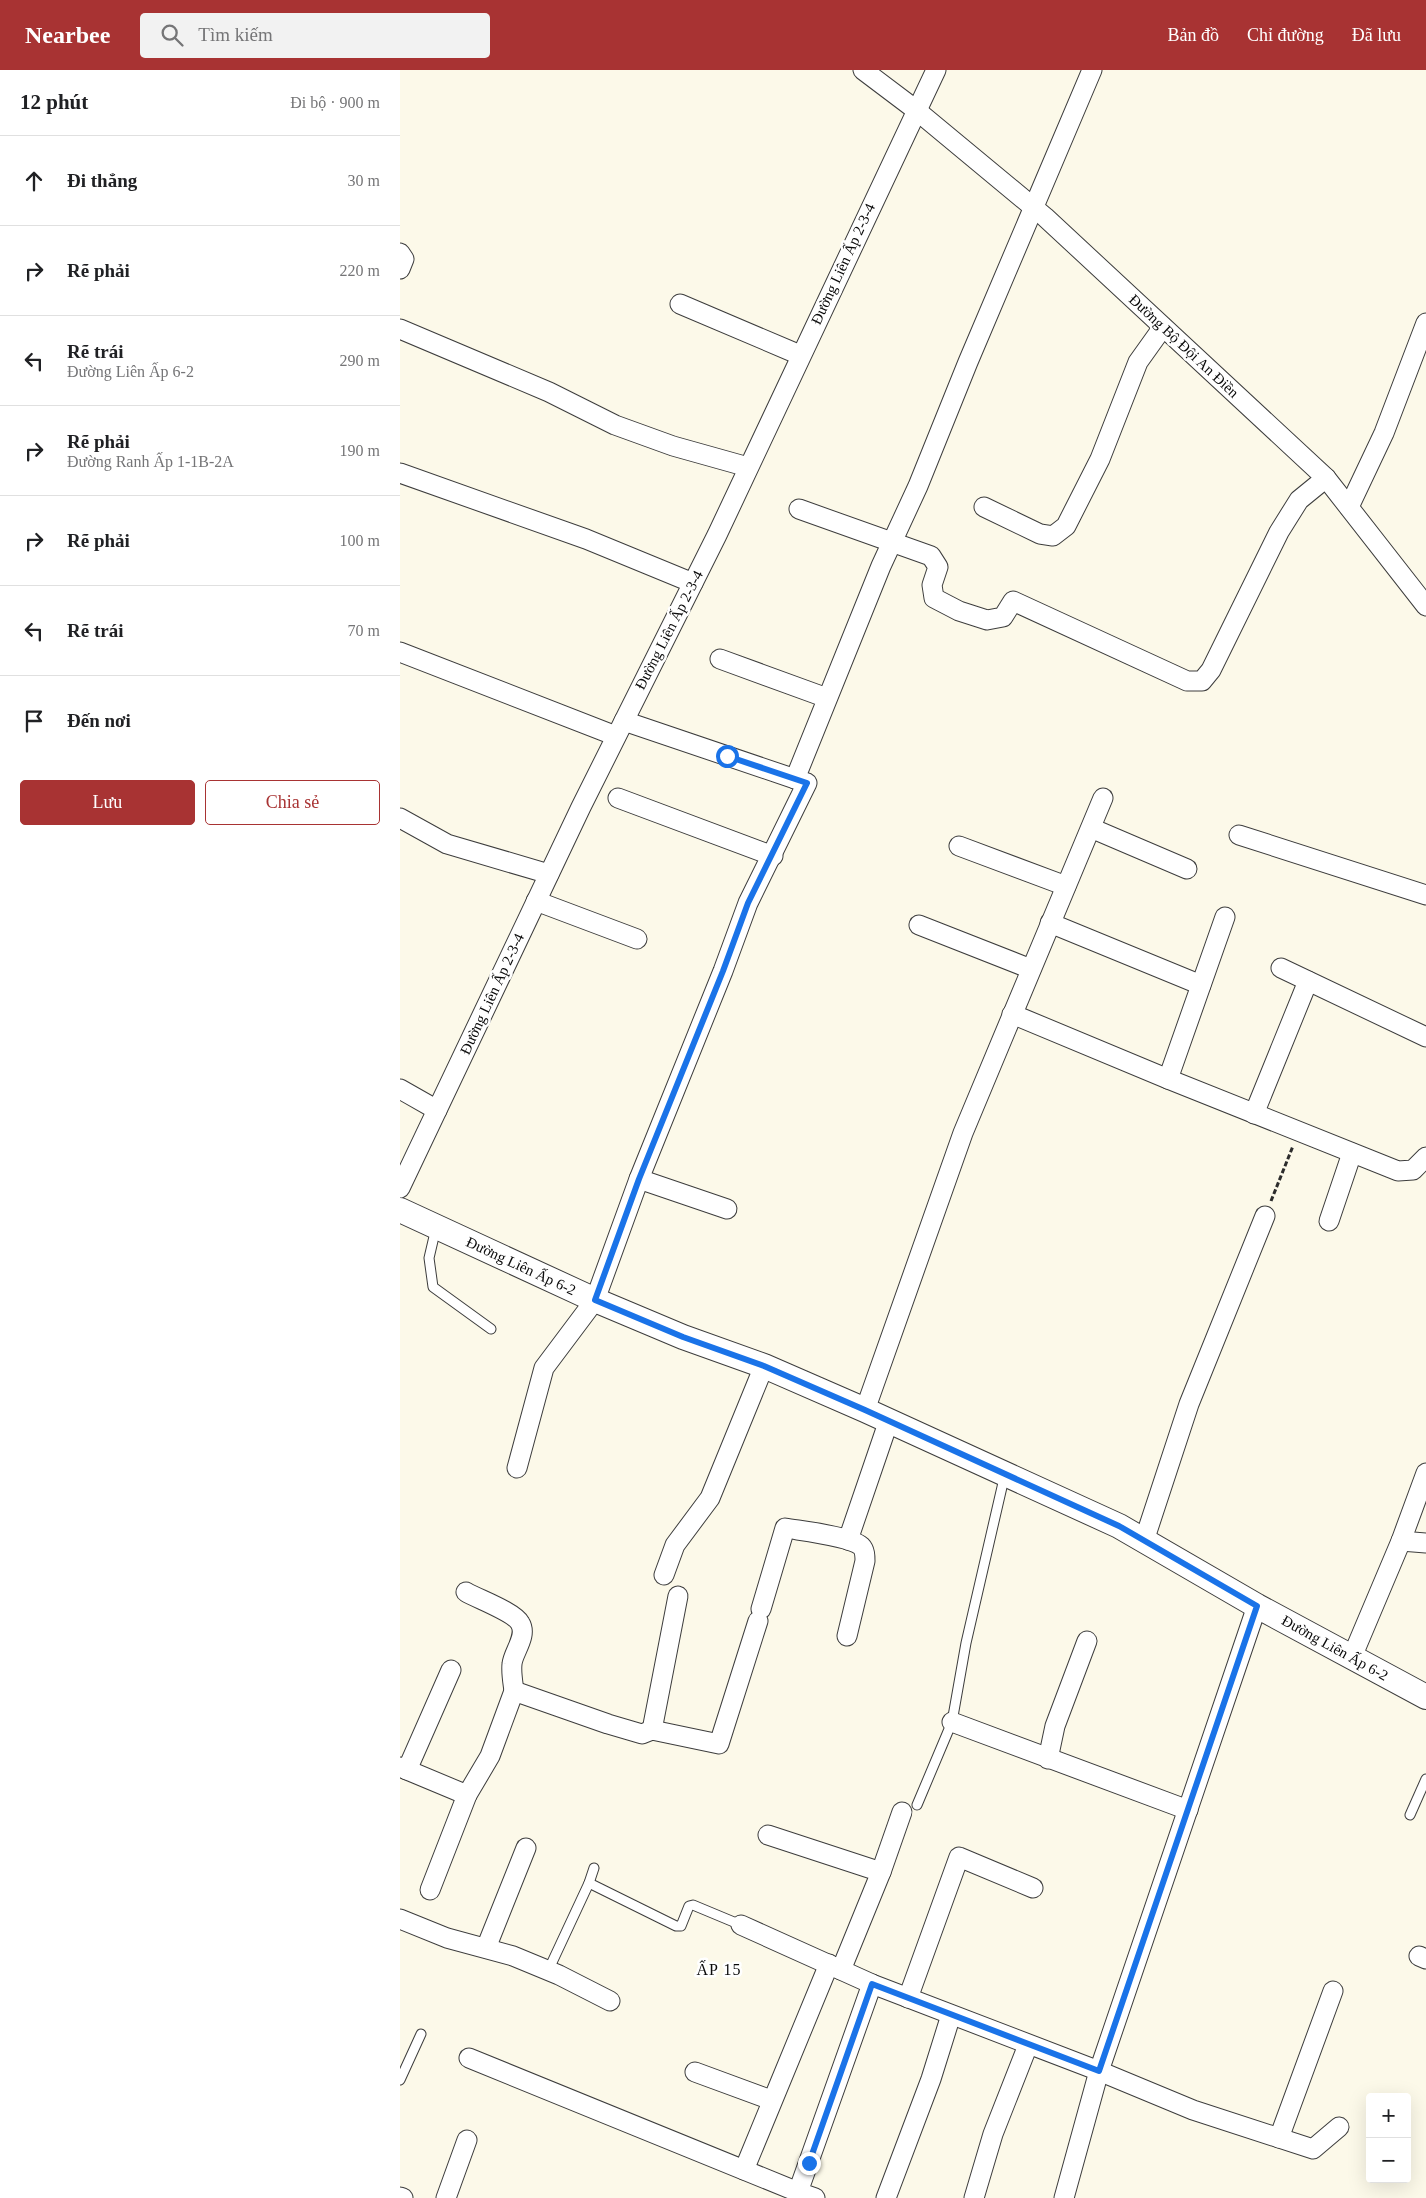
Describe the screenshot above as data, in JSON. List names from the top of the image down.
{
  "streets": {
    "street": ["Đường Liên Ấp 2-3-4", "Đường Bộ Đội An Điền", "Đường Liên Ấp 6-2"]
  },
  "crossings": [
    ["Đường Liên Ấp 2-3-4", "Đường Bộ Đội An Điền"]
  ],
  "districts": ["ẤP 15"],
  "page": {
    "header": "Nearbee",
    "search": "Tìm kiếm",
    "nav": ["Bản đồ", "Chỉ đường", "Đã lưu"],
    "heading": ["12 phút", "Đi bộ · 900 m"],
    "list": [
      ["Đi thẳng", "30 m"],
      ["Rẽ phải", "220 m"],
      ["Rẽ trái", "Đường Liên Ấp 6-2", "290 m"],
      ["Rẽ phải", "Đường Ranh Ấp 1-1B-2A", "190 m"],
      ["Rẽ phải", "100 m"],
      ["Rẽ trái", "70 m"],
      "Đến nơi"
    ],
    "buttons": ["Lưu", "Chia sẻ"],
    "map_buttons": ["+", "−"]
  }
}
